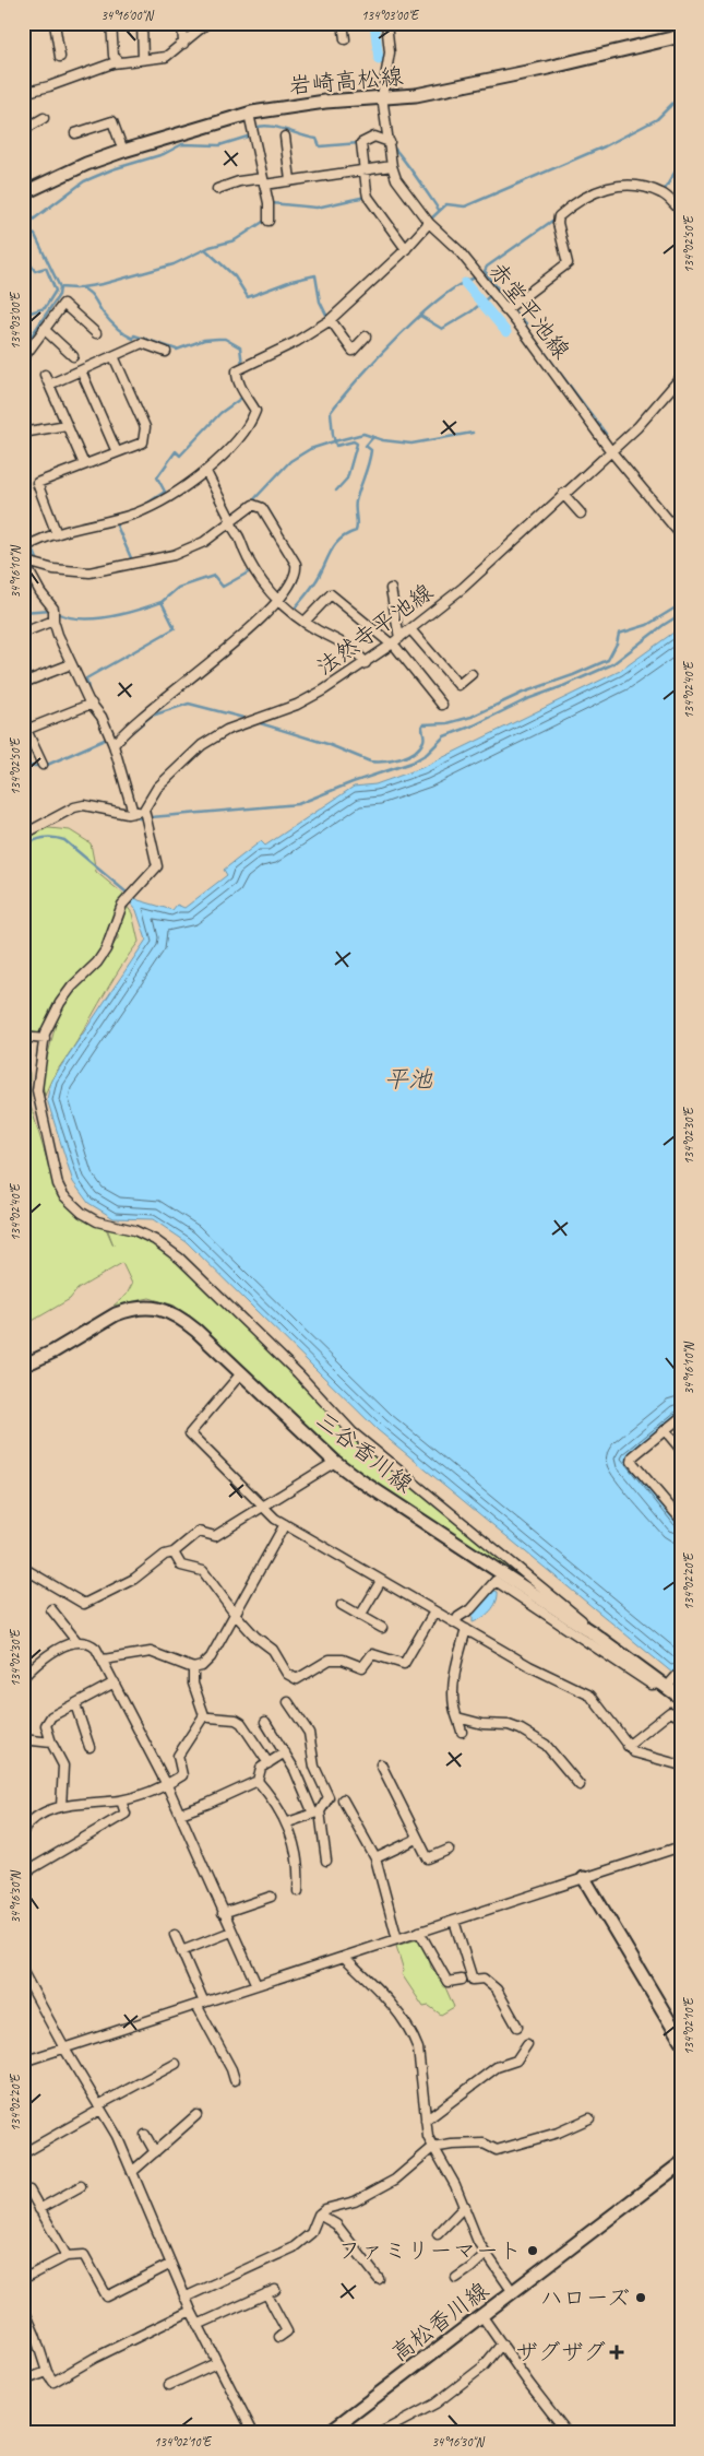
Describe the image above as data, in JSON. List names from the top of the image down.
{
  "streets": {
    "main road": ["岩崎高松線", "三谷香川線", "高松香川線"],
    "street": ["赤堂平池線", "法然寺平池線"]
  },
  "crossings": [
    ["岩崎高松線", "赤堂平池線"],
    ["赤堂平池線", "法然寺平池線"]
  ],
  "water": ["平池"],
  "places": {
    "other": ["ファミリーマート", "ハローズ"],
    "health": ["ザグザグ"]
  },
  "coordinates": [
    "34°16'00\"N",
    "134°03'00\"E",
    "134°02'50\"E",
    "34°16'10\"N",
    "134°02'40\"E",
    "134°02'30\"E",
    "134°02'20\"E",
    "34°16'30\"N",
    "134°02'10\"E"
  ]
}
